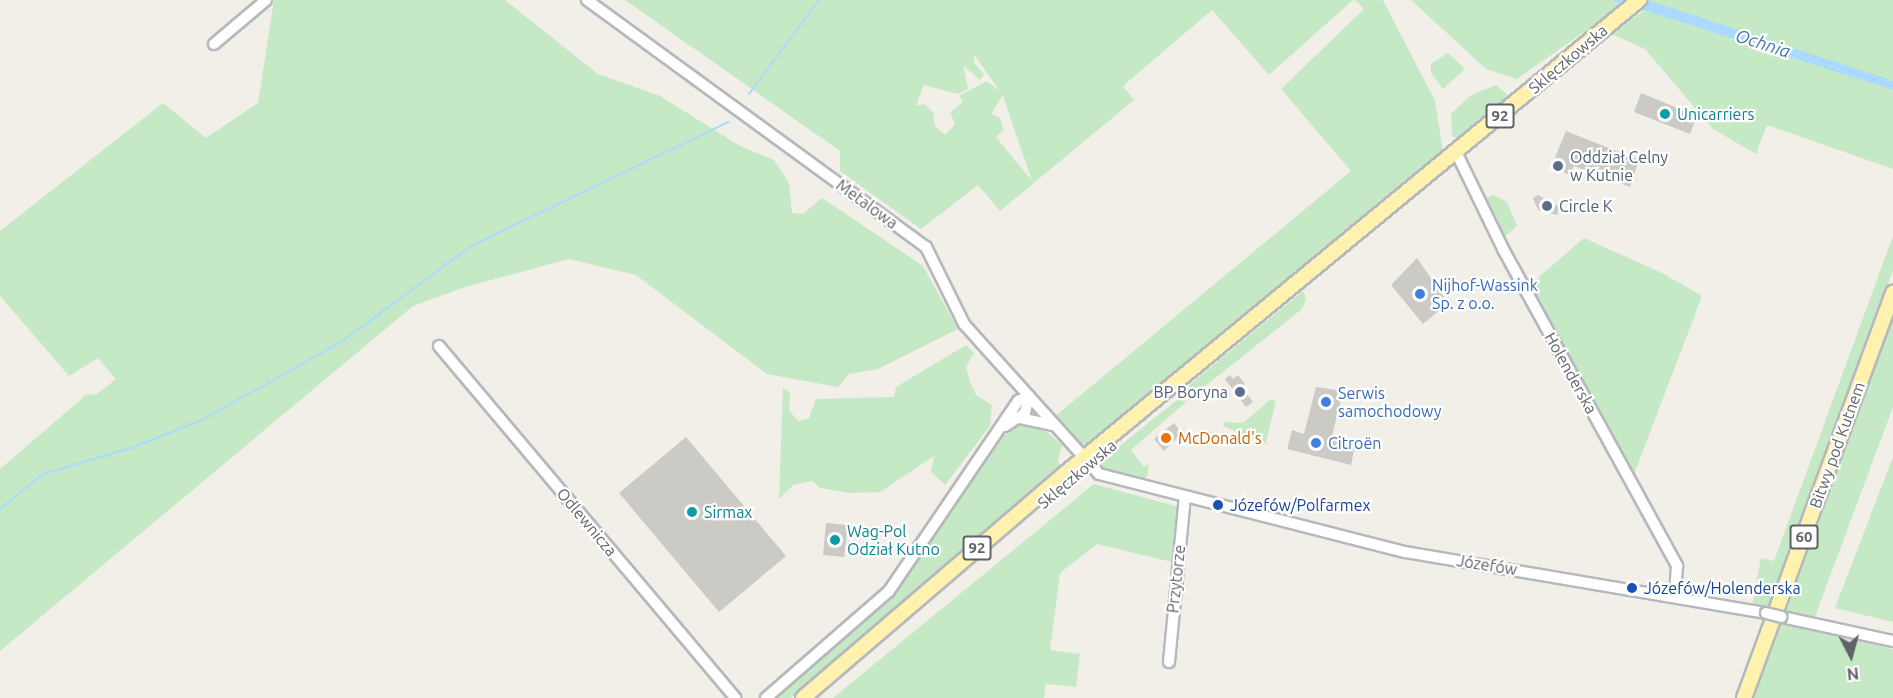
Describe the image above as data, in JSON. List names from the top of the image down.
{
  "streets": {
    "main road": [
      "Sklęczkowska",
      "92",
      "Bitwy pod Kutnem",
      "60"
    ],
    "street": [
      "Metalowa",
      "Holenderska",
      "Odlewnicza",
      "Józefów",
      "Przytorze"
    ]
  },
  "crossings": [
    ["Sklęczkowska", "Metalowa"],
    ["Sklęczkowska", "Holenderska"],
    ["Sklęczkowska", "Józefów"],
    ["Metalowa", "Józefów"],
    ["Holenderska", "Józefów"],
    ["Józefów", "Przytorze"]
  ],
  "water": ["Ochnia"],
  "places": [
    "Unicarriers",
    "Oddział Celny w Kutnie",
    "Circle K",
    "Nijhof-Wassink Sp. z o.o.",
    "BP Boryna",
    "Serwis samochodowy",
    "McDonald's",
    "Citroën",
    "Józefów/Polfarmex",
    "Sirmax",
    "Wag-Pol Odział Kutno",
    "Józefów/Holenderska"
  ],
  "north": "bottom"
}
